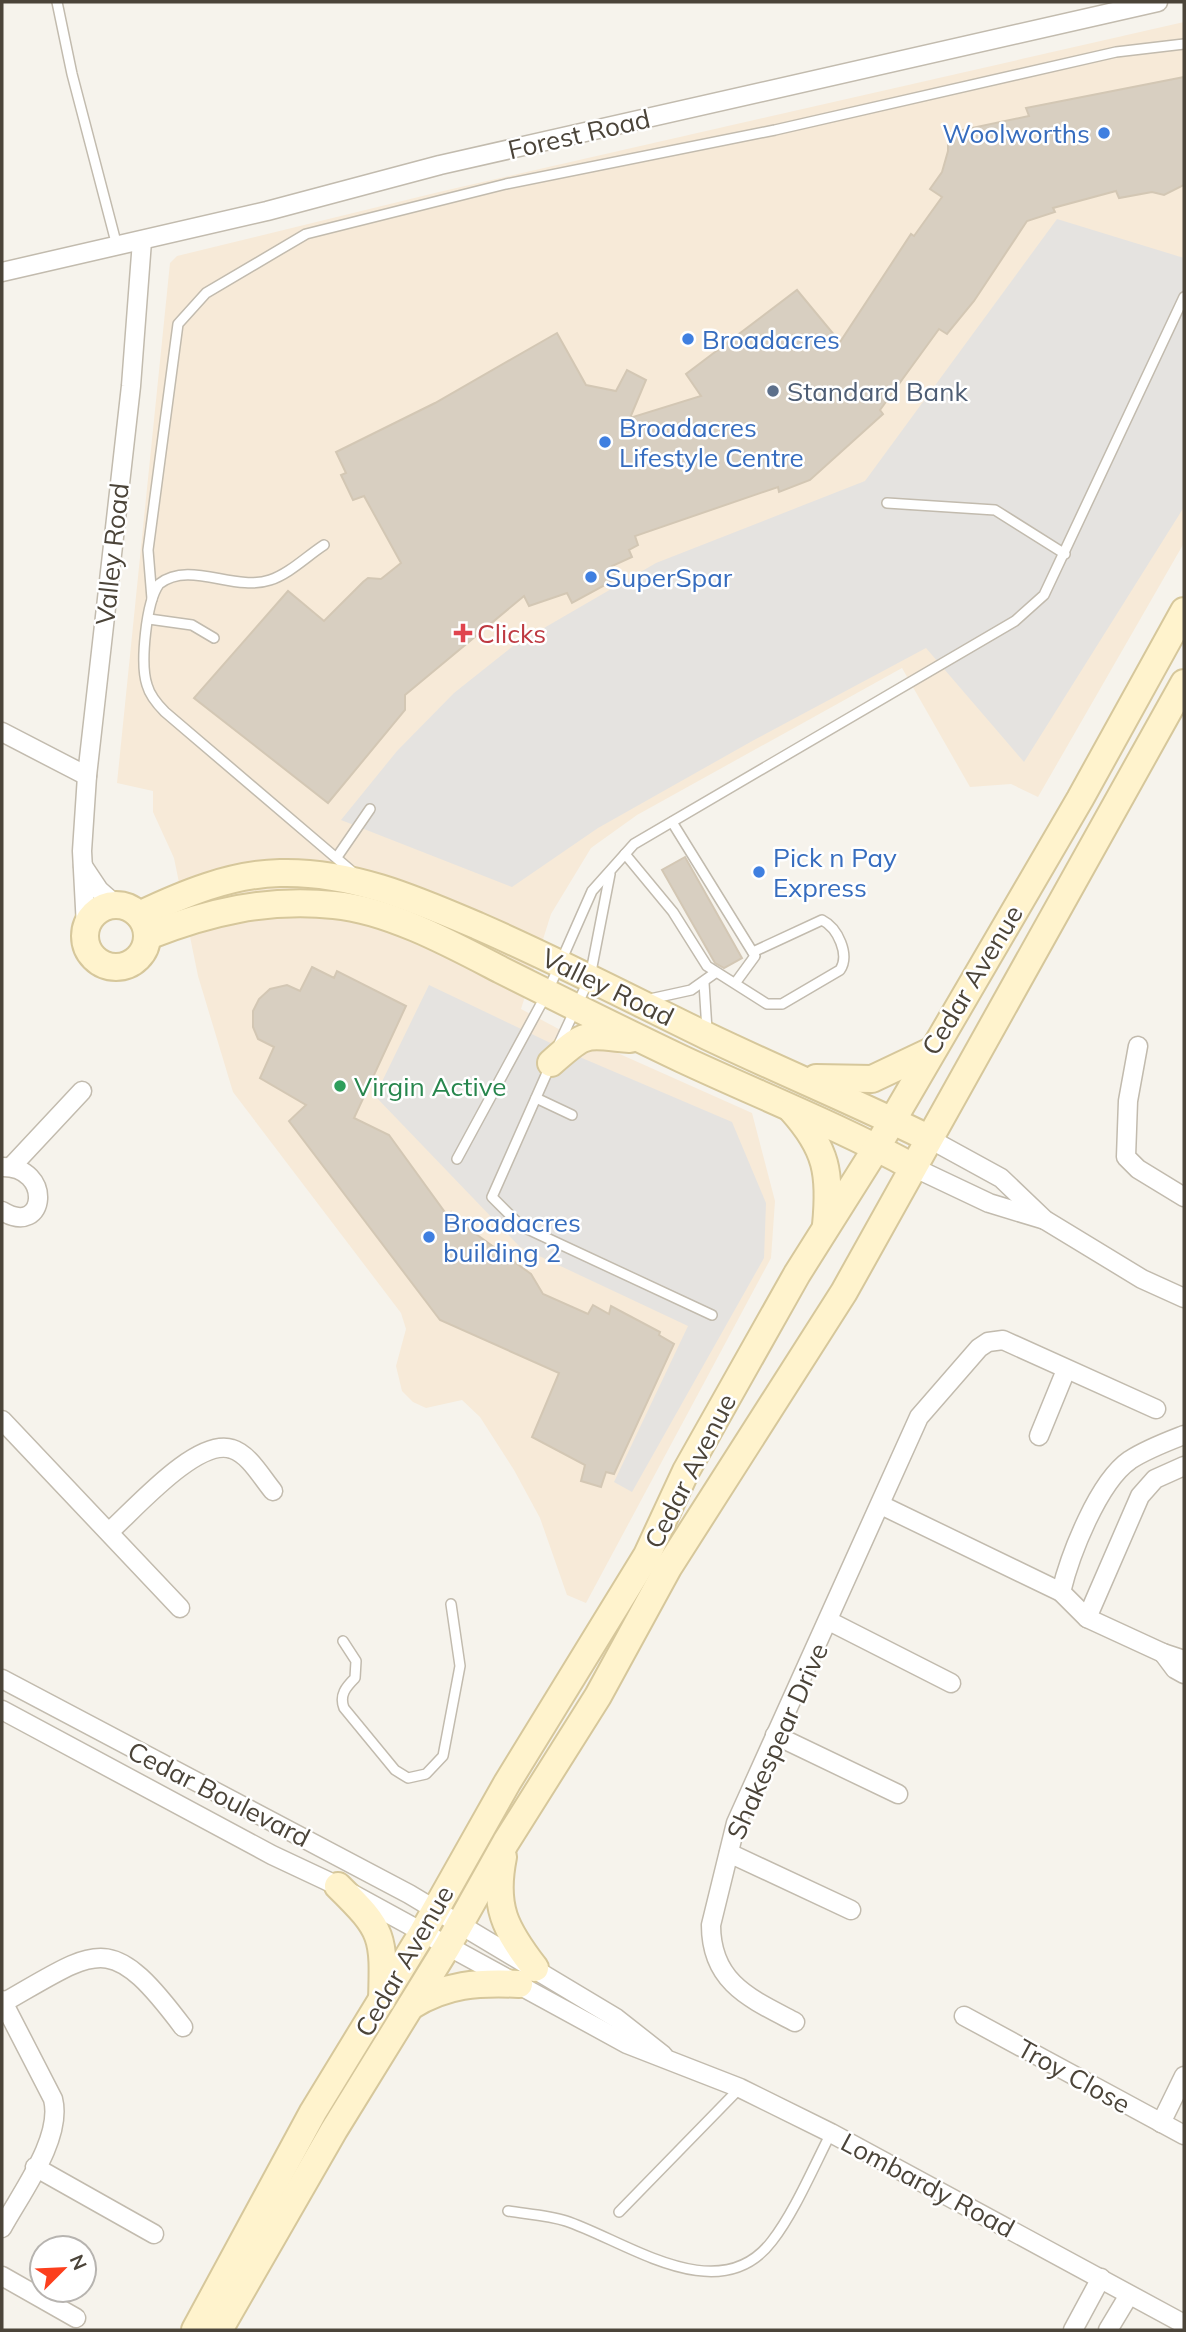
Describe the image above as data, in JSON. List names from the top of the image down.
{
  "streets": {
    "main road": ["Valley Road", "Cedar Avenue"],
    "street": [
      "Forest Road",
      "Shakespear Drive",
      "Cedar Boulevard",
      "Troy Close",
      "Lombardy Road"
    ]
  },
  "crossings": [
    ["Forest Road", "Valley Road"],
    ["Valley Road", "Cedar Avenue"],
    ["Cedar Avenue", "Cedar Boulevard"],
    ["Cedar Avenue", "Lombardy Road"]
  ],
  "places": {
    "other": [
      "Woolworths",
      "Broadacres",
      "Standard Bank",
      "Broadacres Lifestyle Centre",
      "SuperSpar",
      "Pick n Pay Express",
      "Virgin Active",
      "Broadacres building 2"
    ],
    "health": ["Clicks"]
  },
  "north": "top right"
}
